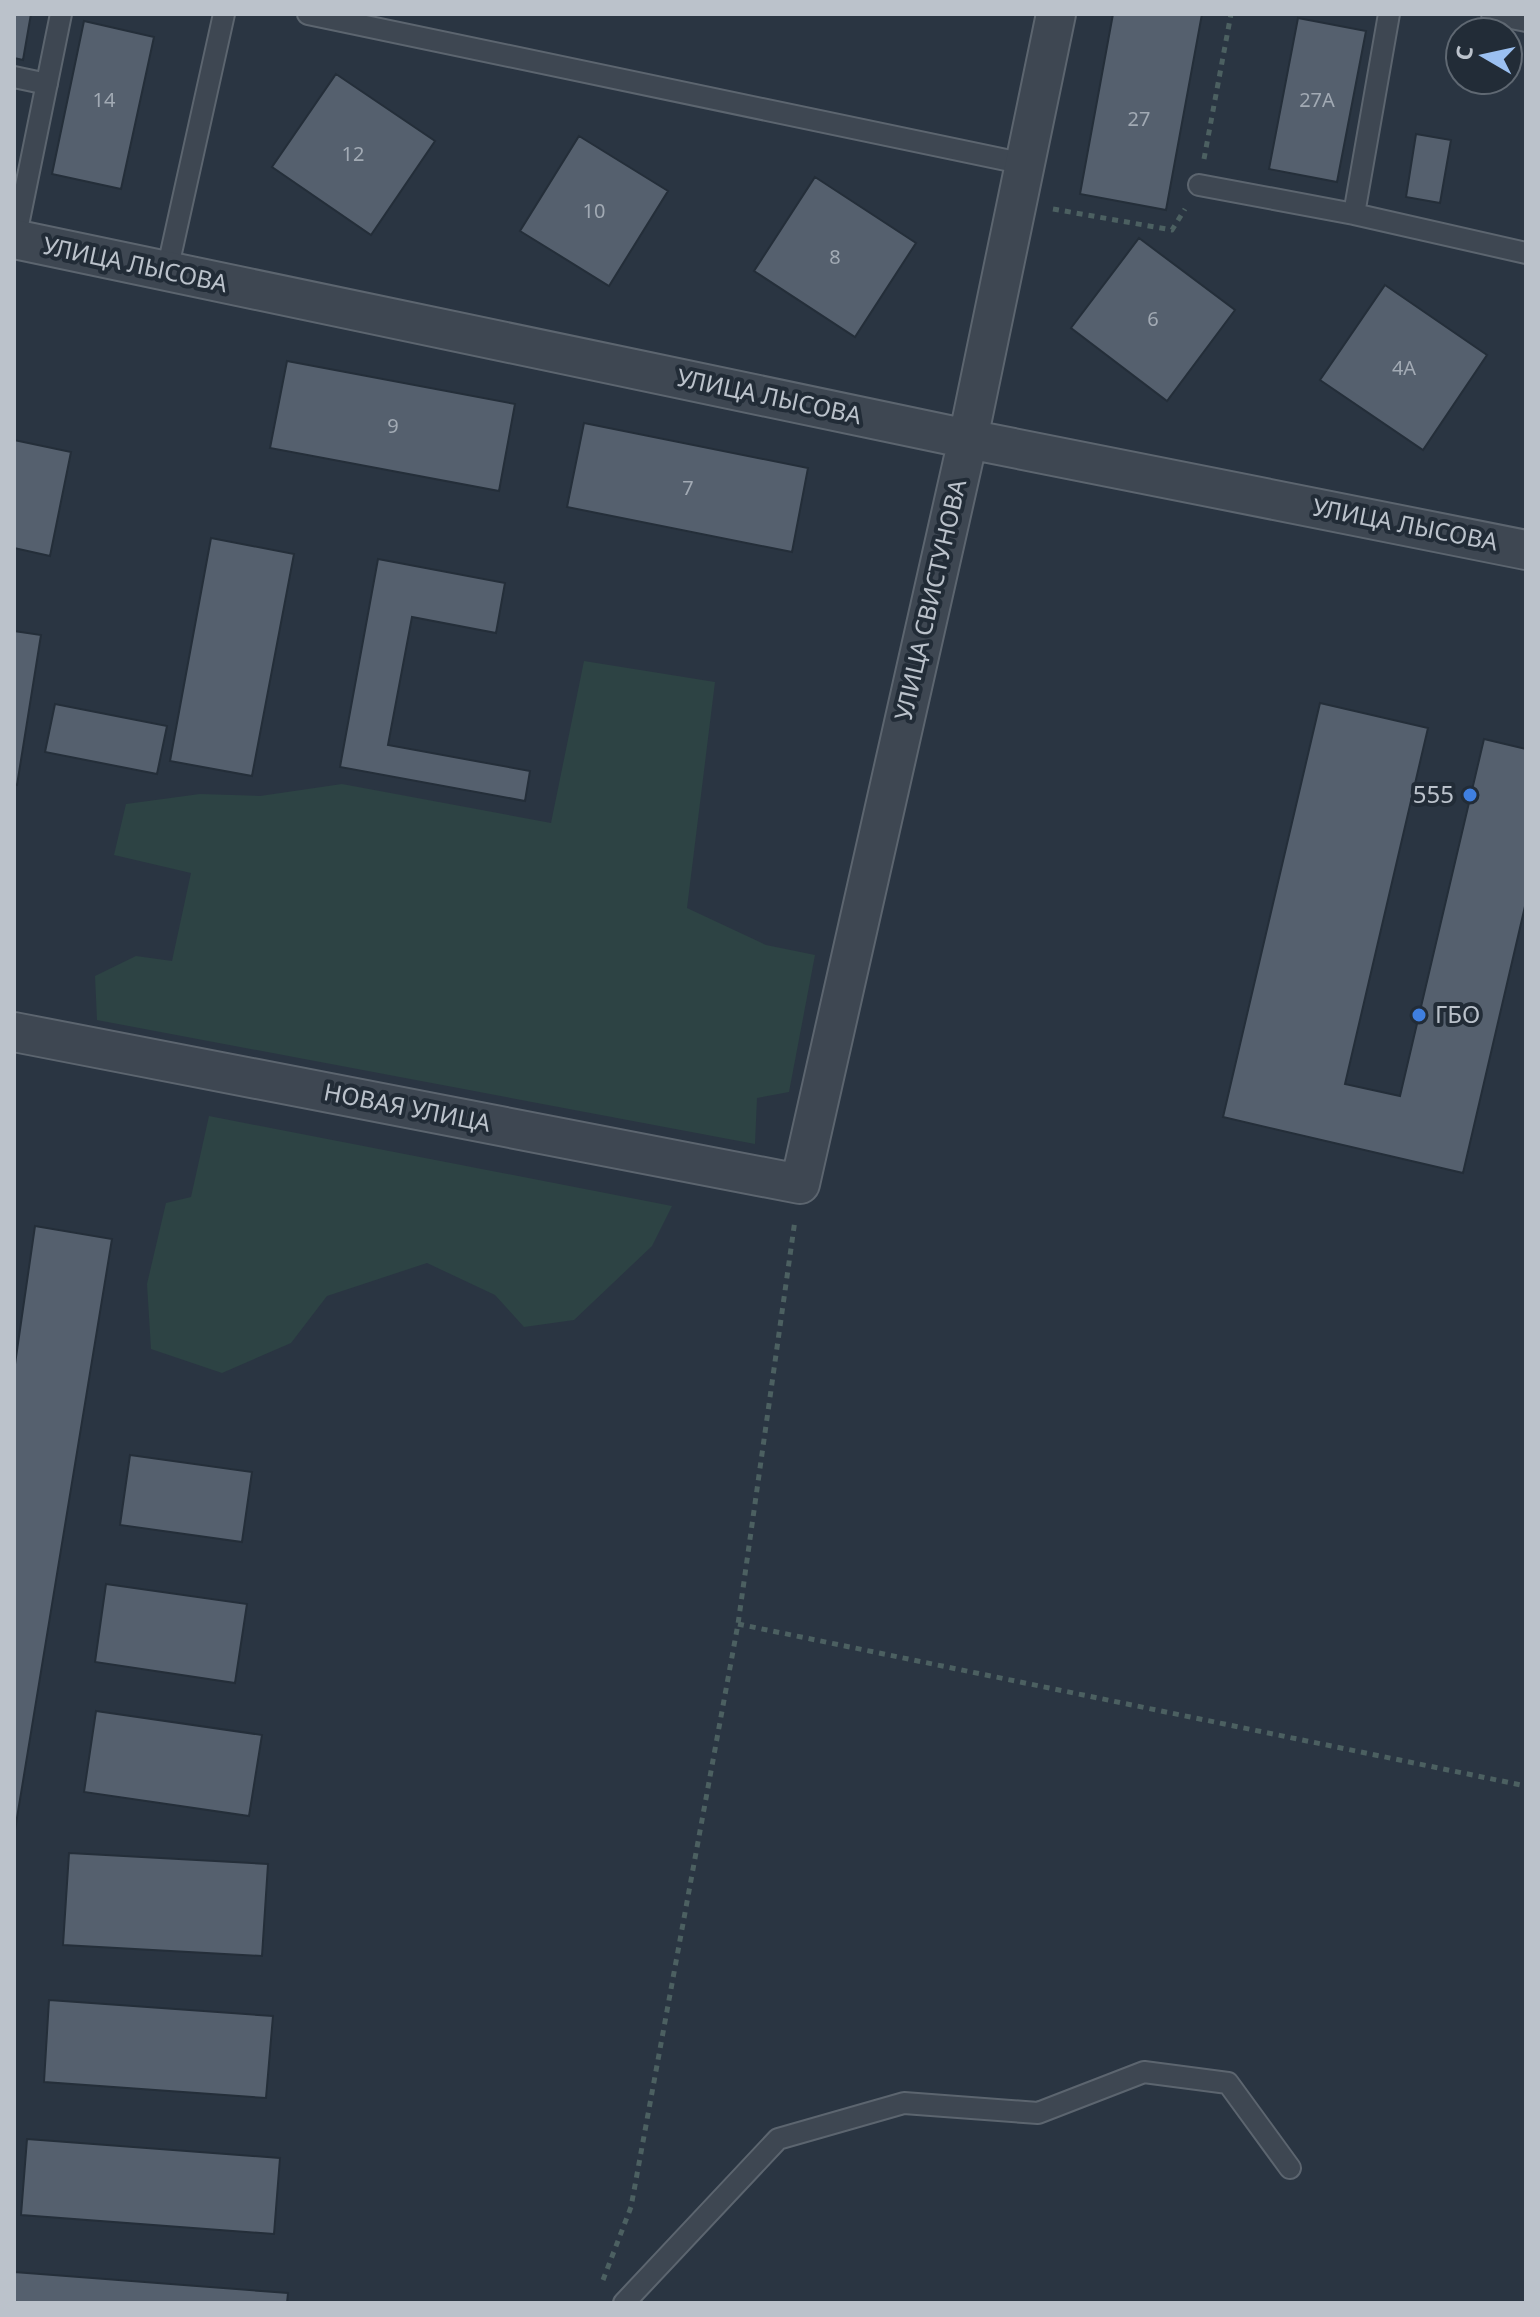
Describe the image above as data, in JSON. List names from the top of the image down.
{
  "streets": {
    "street": ["УЛИЦА ЛЫСОВА", "УЛИЦА СВИСТУНОВА", "НОВАЯ УЛИЦА"]
  },
  "crossings": [
    ["УЛИЦА ЛЫСОВА", "УЛИЦА СВИСТУНОВА"],
    ["УЛИЦА СВИСТУНОВА", "НОВАЯ УЛИЦА"]
  ],
  "places": ["555", "ГБО"],
  "house_numbers": [
    "14",
    "27А",
    "27",
    "12",
    "10",
    "8",
    "6",
    "4А",
    "9",
    "7"
  ],
  "north": "left"
}
